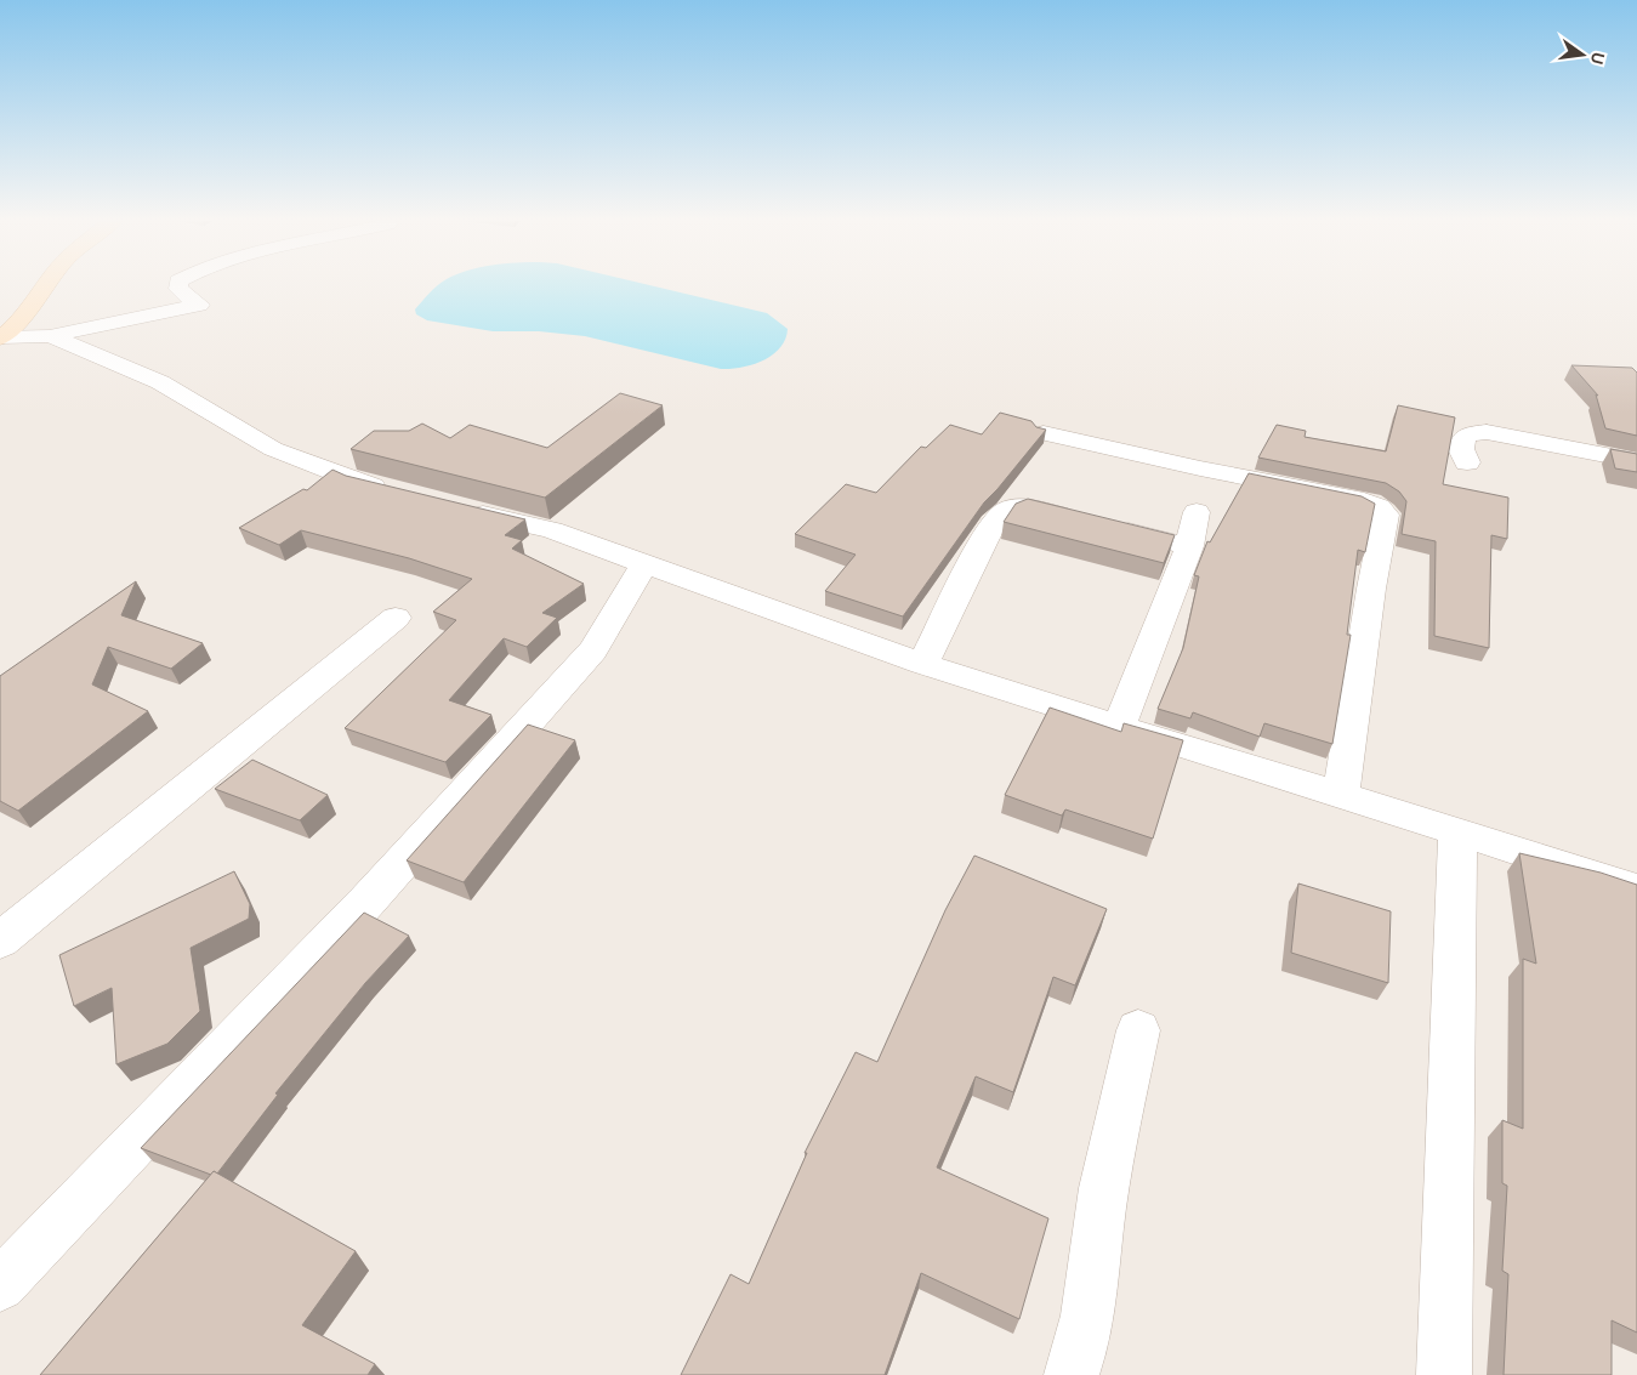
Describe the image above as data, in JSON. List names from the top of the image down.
{
  "north": "right"
}
